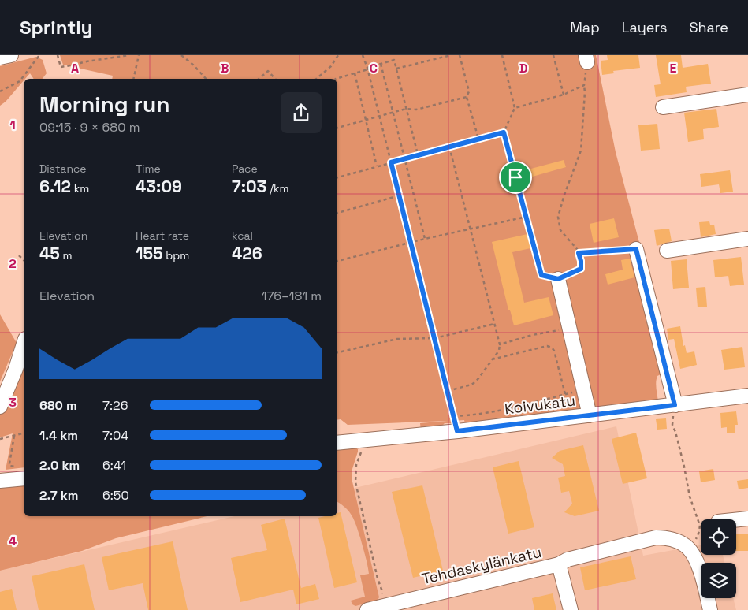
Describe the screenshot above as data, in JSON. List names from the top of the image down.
{
  "streets": {
    "street": ["Koivukatu", "Tehdaskylänkatu"]
  },
  "page": {
    "header": "Sprintly",
    "nav": ["Map", "Layers", "Share"],
    "heading": ["Morning run", "09:15 · 9 × 680 m"],
    "stats": [
      ["Distance", "6.12 km"],
      ["Time", "43:09"],
      ["Pace", "7:03 /km"],
      ["Elevation", "45 m"],
      ["Heart rate", "155 bpm"],
      ["kcal", "426"]
    ],
    "chart": ["Elevation", "176–181 m"],
    "list": [
      {
        "name": "680 m",
        "note": "7:26"
      },
      {
        "name": "1.4 km",
        "note": "7:04"
      },
      {
        "name": "2.0 km",
        "note": "6:41"
      },
      {
        "name": "2.7 km",
        "note": "6:50"
      }
    ]
  },
  "grid": {
    "columns": [
      "A",
      "B",
      "C",
      "D",
      "E"
    ],
    "rows": [
      "1",
      "2",
      "3",
      "4"
    ]
  }
}
